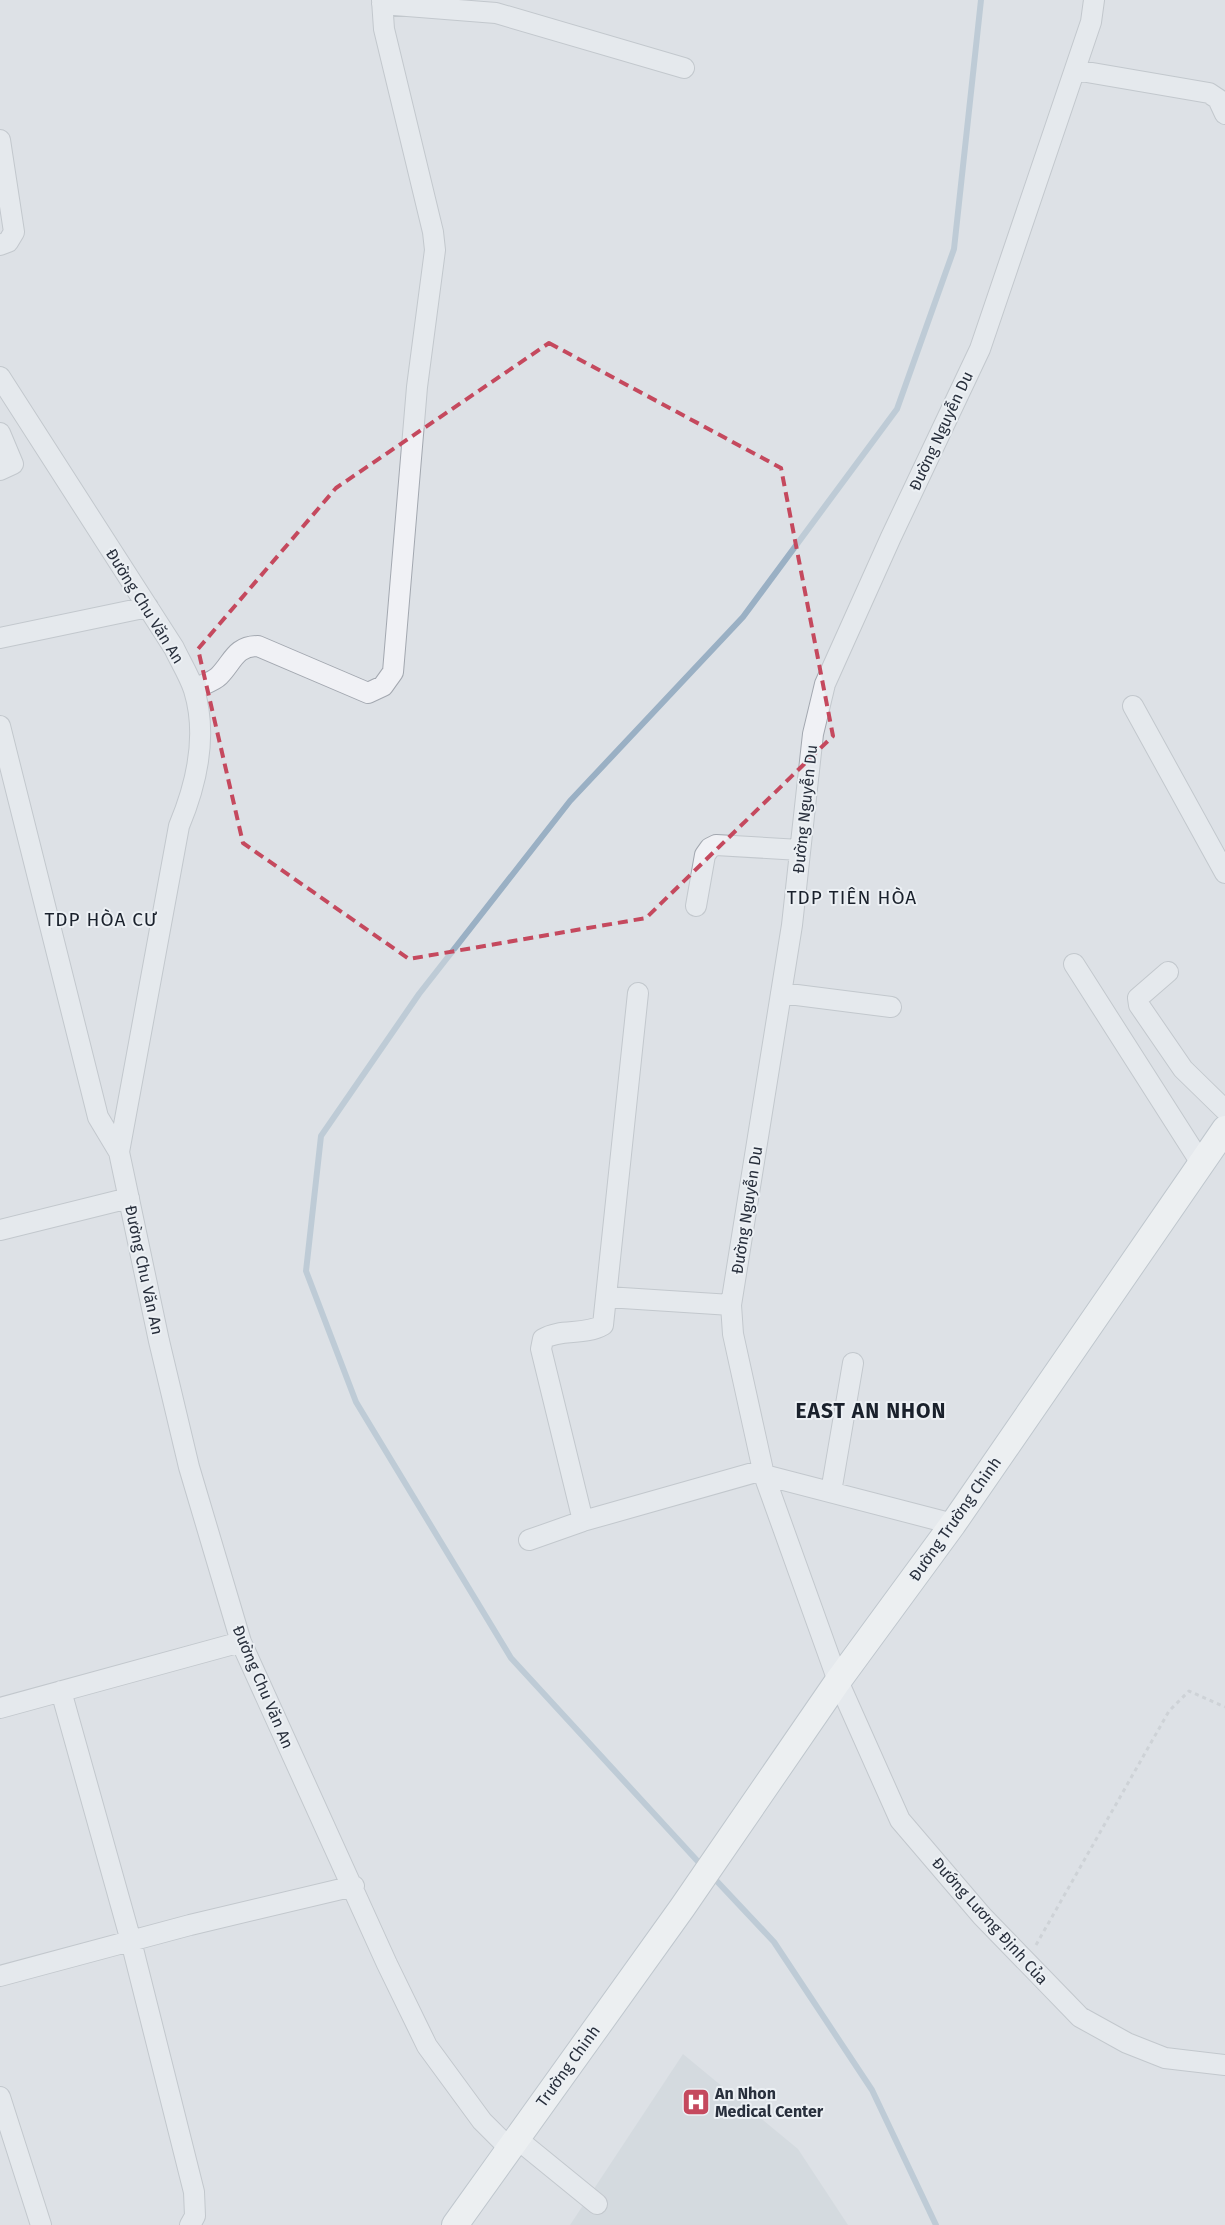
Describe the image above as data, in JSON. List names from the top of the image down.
{
  "streets": {
    "main road": ["Đường Trường Chinh", "Trường Chinh"],
    "street": ["Đường Nguyễn Du", "Đường Chu Văn An", "Đướng Lương Định Của"]
  },
  "crossings": [
    ["Đường Nguyễn Du", "Đường Trường Chinh"],
    ["Đường Nguyễn Du", "Đướng Lương Định Của"],
    ["Đường Chu Văn An", "Trường Chinh"],
    ["Đường Trường Chinh", "Đướng Lương Định Của"],
    ["Đường Trường Chinh", "Trường Chinh"]
  ],
  "districts": ["TDP TIÊN HÒA", "TDP HÒA CƯ", "EAST AN NHON"],
  "places": {
    "hospital": ["An Nhon Medical Center"]
  }
}
